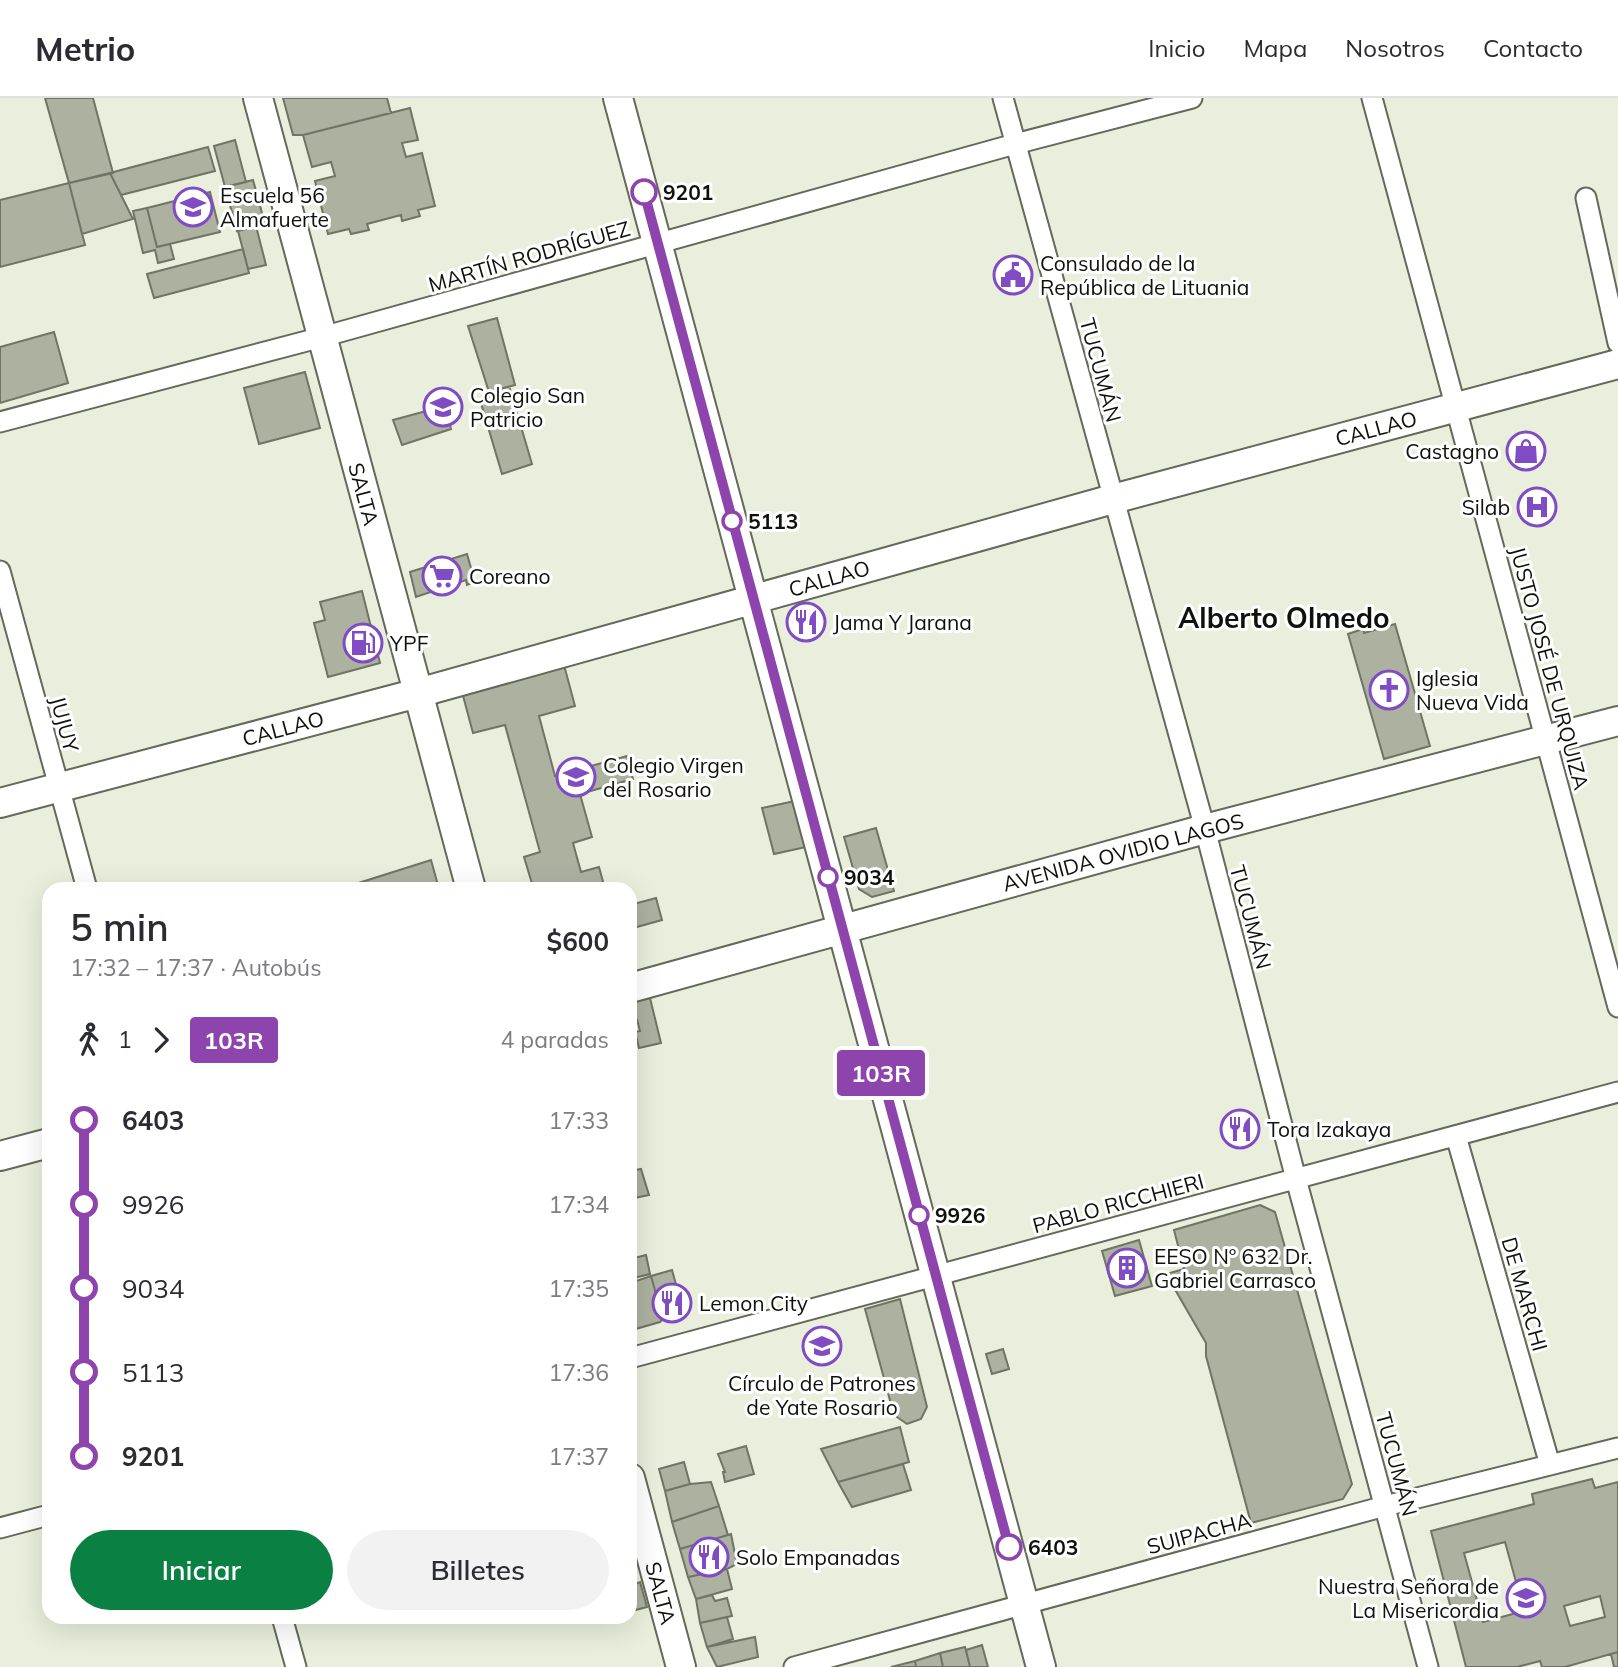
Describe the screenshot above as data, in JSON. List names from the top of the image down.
{
  "streets": {
    "main road": ["CALLAO", "SALTA", "AVENIDA OVIDIO LAGOS"],
    "street": [
      "MARTÍN RODRÍGUEZ",
      "TUCUMÁN",
      "JUSTO JOSÉ DE URQUIZA",
      "JUJUY",
      "PABLO RICCHIERI",
      "DE MARCHI",
      "SUIPACHA"
    ]
  },
  "crossings": [
    ["MARTÍN RODRÍGUEZ", "TUCUMÁN"],
    ["MARTÍN RODRÍGUEZ", "SALTA"],
    ["TUCUMÁN", "CALLAO"],
    ["TUCUMÁN", "AVENIDA OVIDIO LAGOS"],
    ["TUCUMÁN", "PABLO RICCHIERI"],
    ["TUCUMÁN", "SUIPACHA"],
    ["CALLAO", "SALTA"],
    ["CALLAO", "JUSTO JOSÉ DE URQUIZA"],
    ["CALLAO", "JUJUY"],
    ["JUSTO JOSÉ DE URQUIZA", "AVENIDA OVIDIO LAGOS"],
    ["PABLO RICCHIERI", "DE MARCHI"],
    ["DE MARCHI", "SUIPACHA"]
  ],
  "districts": ["Alberto Olmedo"],
  "places": {
    "other": [
      "9201",
      "5113",
      "9034",
      "9926",
      "6403"
    ],
    "school or university": [
      "Escuela 56 Almafuerte",
      "Colegio San Patricio",
      "Colegio Virgen del Rosario",
      "Círculo de Patrones de Yate Rosario",
      "Nuestra Señora de La Misericordia"
    ],
    "public building": ["Consulado de la República de Lituania"],
    "shop": ["Castagno"],
    "hospital": ["Silab"],
    "supermarket": ["Coreano"],
    "restaurant": [
      "Jama Y Jarana",
      "Tora Izakaya",
      "Lemon City",
      "Solo Empanadas"
    ],
    "fuel station": ["YPF"],
    "church": ["Iglesia Nueva Vida"],
    "building": ["EESO Nº 632 Dr. Gabriel Carrasco"]
  },
  "lines": ["bus line 103R"],
  "page": {
    "header": "Metrio",
    "nav": [
      "Inicio",
      "Mapa",
      "Nosotros",
      "Contacto"
    ],
    "on_map": "103R",
    "heading": ["5 min", "17:32 – 17:37 · Autobús", "$600"],
    "legs": ["1", "103R", "4 paradas"],
    "list": [
      {
        "name": "6403",
        "value": "17:33"
      },
      {
        "name": "9926",
        "value": "17:34"
      },
      {
        "name": "9034",
        "value": "17:35"
      },
      {
        "name": "5113",
        "value": "17:36"
      },
      {
        "name": "9201",
        "value": "17:37"
      }
    ],
    "buttons": ["Iniciar", "Billetes"]
  }
}
